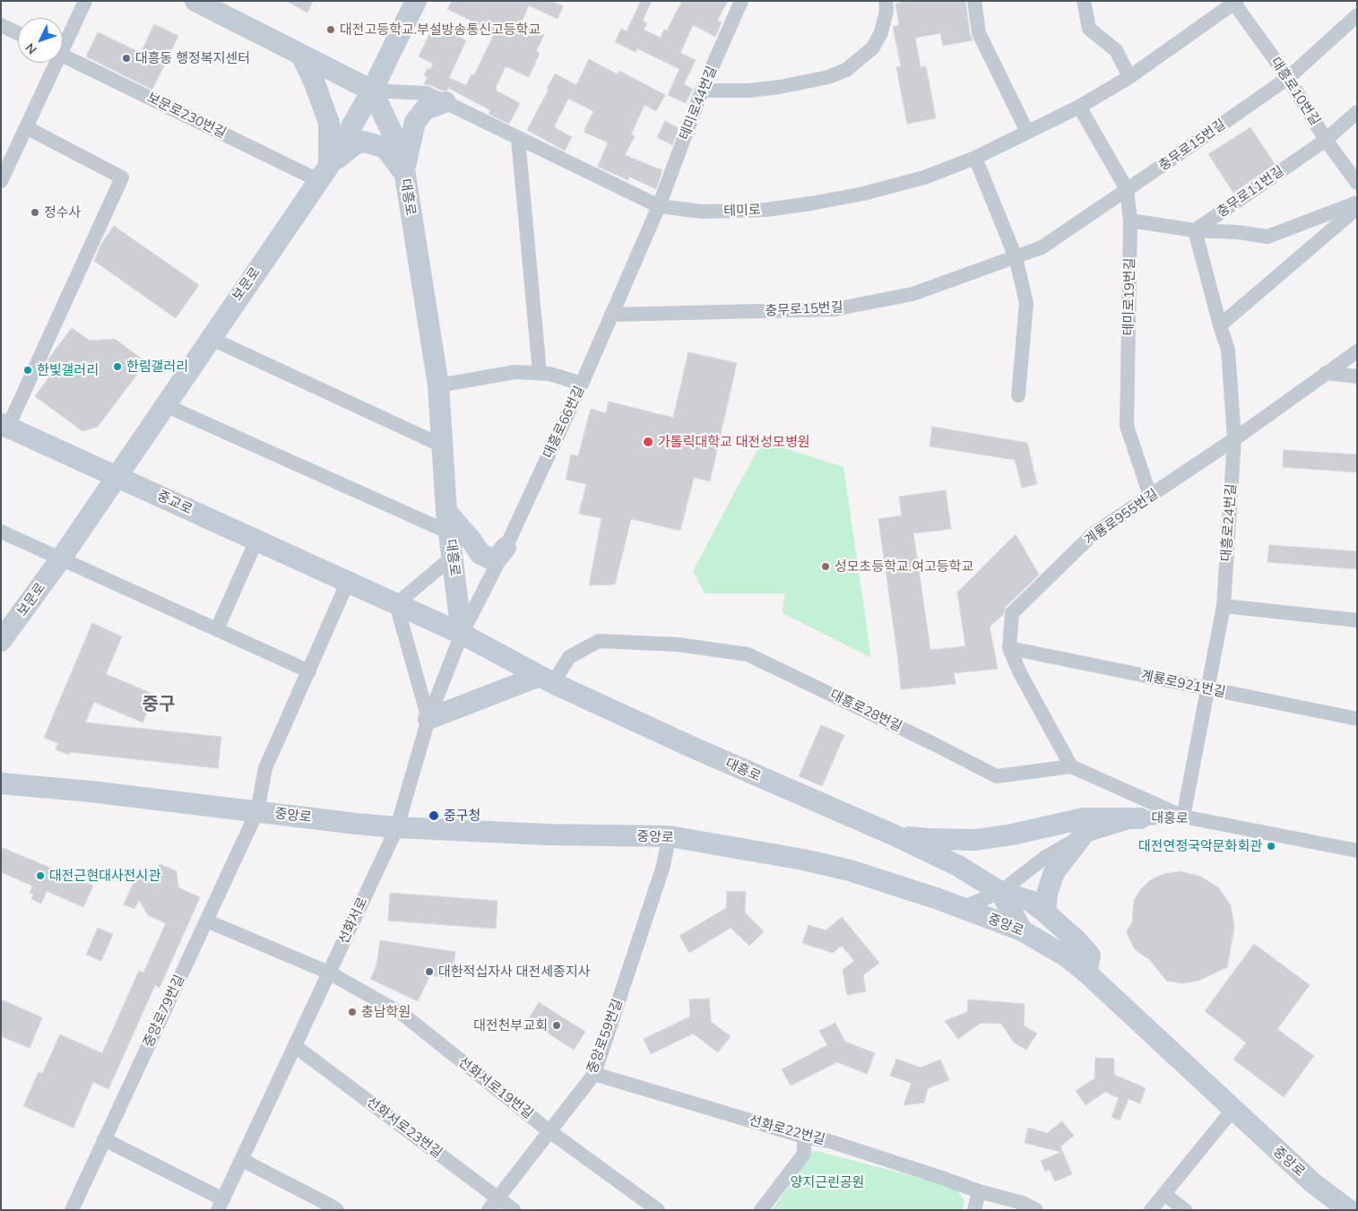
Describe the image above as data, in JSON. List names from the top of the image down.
{
  "streets": {
    "main road": [
      "대흥로",
      "보문로",
      "중교로",
      "중앙로"
    ],
    "street": [
      "대흥로10번길",
      "테미로44번길",
      "보문로230번길",
      "충무로15번길",
      "충무로11번길",
      "테미로",
      "테미로19번길",
      "대흥로66번길",
      "계룡로955번길",
      "대흥로24번길",
      "계룡로921번길",
      "대흥로28번길",
      "선화서로",
      "중앙로79번길",
      "중앙로59번길",
      "선화서로19번길",
      "선화서로23번길",
      "선화로22번길"
    ]
  },
  "crossings": [
    ["대흥로10번길", "충무로15번길"],
    ["대흥로10번길", "충무로11번길"],
    ["대흥로10번길", "테미로"],
    ["테미로44번길", "테미로"],
    ["테미로44번길", "대흥로66번길"],
    ["보문로230번길", "보문로"],
    ["충무로15번길", "테미로19번길"],
    ["충무로15번길", "대흥로66번길"],
    ["충무로11번길", "대흥로24번길"],
    ["대흥로", "테미로"],
    ["대흥로", "보문로"],
    ["대흥로", "대흥로66번길"],
    ["대흥로", "중교로"],
    ["대흥로", "대흥로24번길"],
    ["대흥로", "대흥로28번길"],
    ["대흥로", "중앙로"],
    ["대흥로", "선화서로"],
    ["테미로", "보문로"],
    ["테미로", "테미로19번길"],
    ["테미로", "대흥로66번길"],
    ["보문로", "중교로"],
    ["테미로19번길", "계룡로955번길"],
    ["대흥로66번길", "중교로"],
    ["대흥로66번길", "선화서로"],
    ["중교로", "선화서로"],
    ["계룡로955번길", "대흥로24번길"],
    ["계룡로955번길", "계룡로921번길"],
    ["계룡로955번길", "대흥로28번길"],
    ["대흥로24번길", "계룡로921번길"],
    ["중앙로", "선화서로"],
    ["중앙로", "중앙로79번길"],
    ["중앙로", "중앙로59번길"],
    ["선화서로", "중앙로79번길"],
    ["선화서로", "선화서로19번길"],
    ["선화서로", "선화서로23번길"],
    ["중앙로79번길", "선화서로19번길"],
    ["중앙로59번길", "선화서로19번길"],
    ["중앙로59번길", "선화서로23번길"],
    ["중앙로59번길", "선화로22번길"]
  ],
  "districts": ["중구"],
  "parks": ["양지근린공원"],
  "places": [
    "대전고등학교.부설방송통신고등학교",
    "대흥동 행정복지센터",
    "정수사",
    "한림갤러리",
    "한빛갤러리",
    "가톨릭대학교 대전성모병원",
    "성모초등학교.여고등학교",
    "중구청",
    "대전연정국악문화회관",
    "대전근현대사전시관",
    "대한적십자사 대전세종지사",
    "충남학원",
    "대전천부교회"
  ],
  "north": "bottom left"
}
